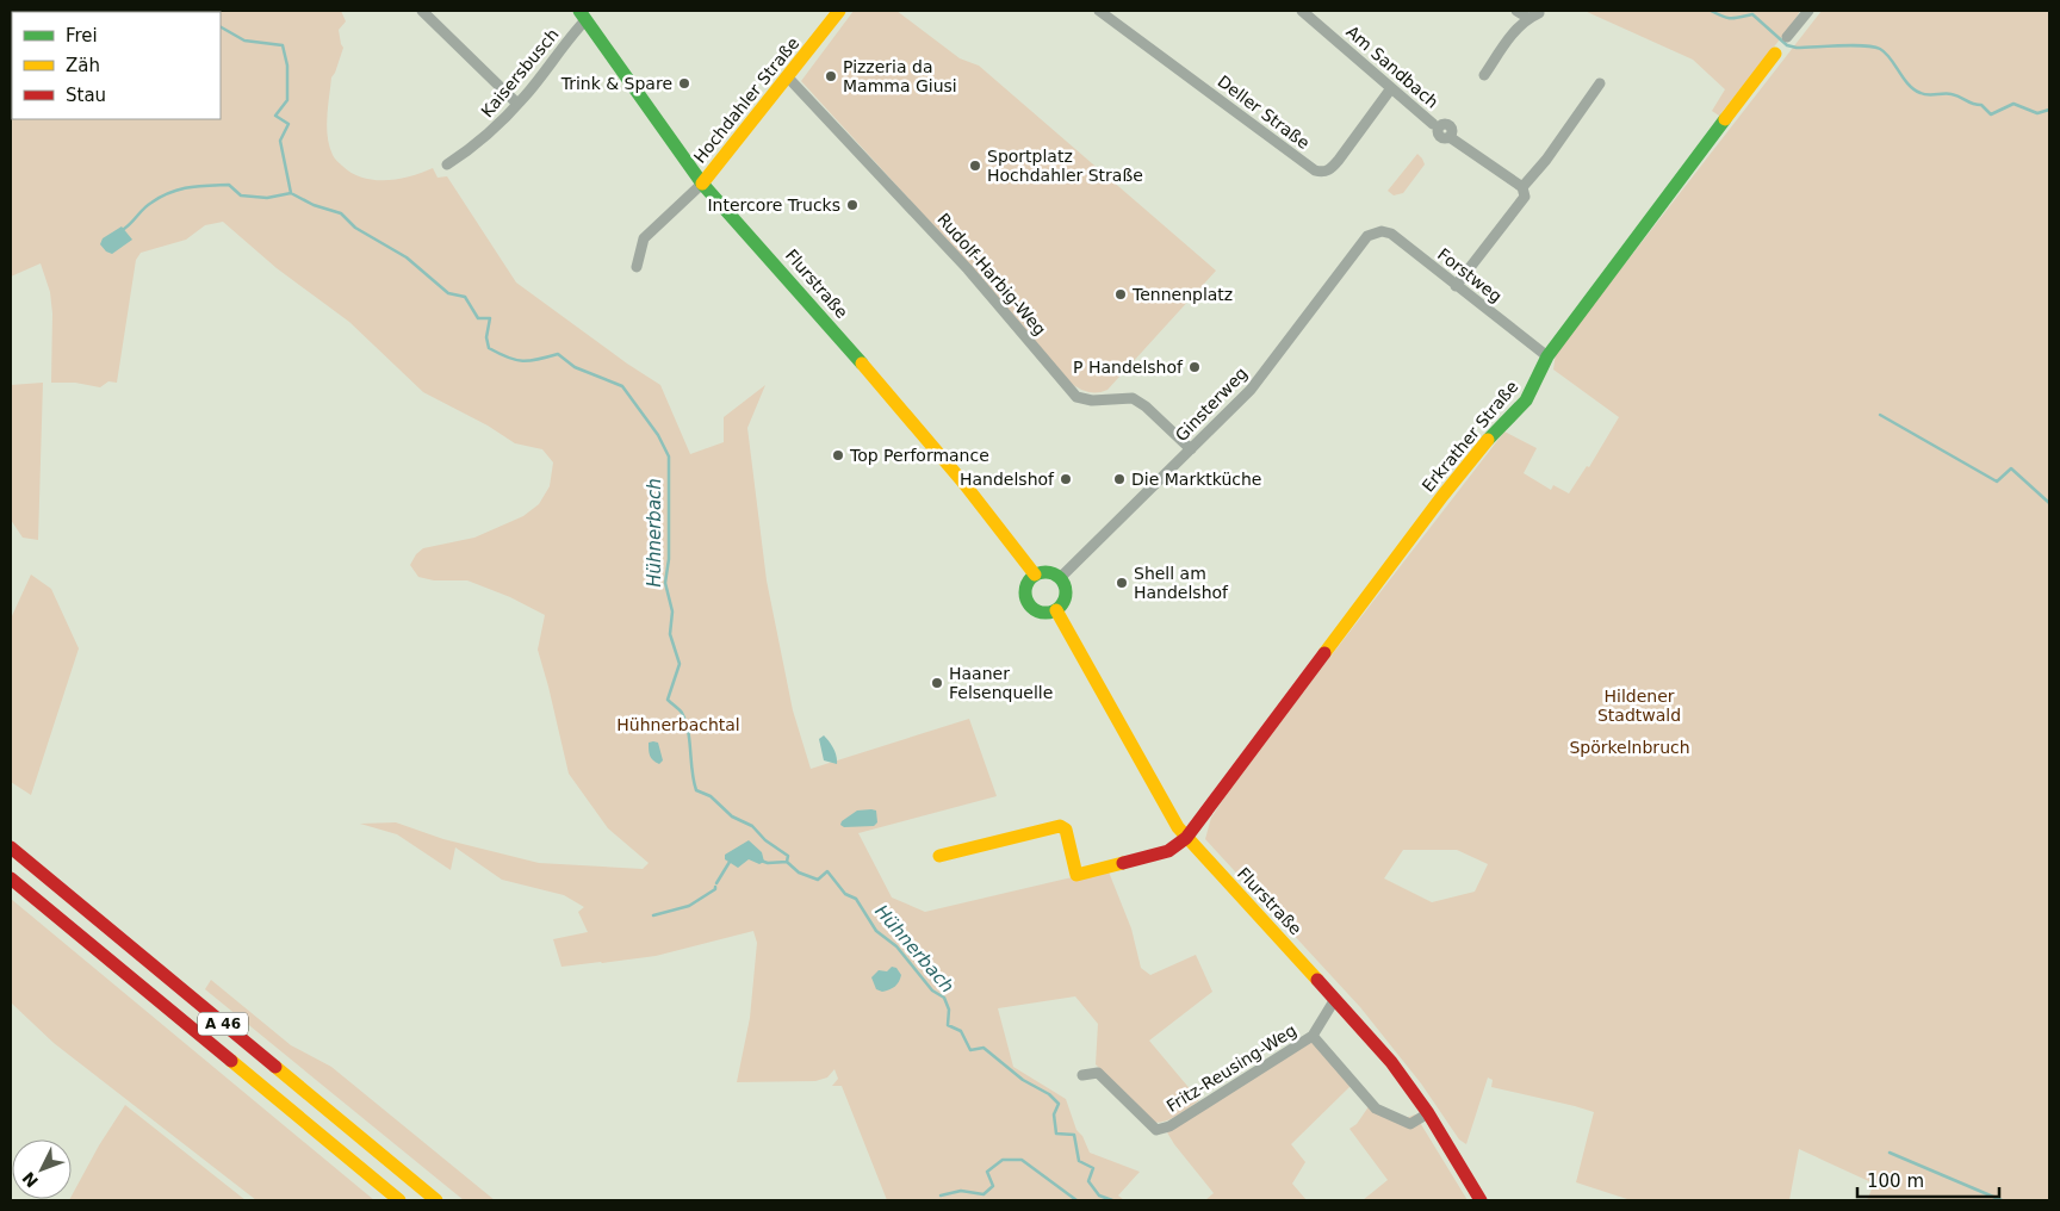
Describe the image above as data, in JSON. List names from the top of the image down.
{
  "streets": {
    "main road": [
      "Hochdahler Straße",
      "Flurstraße",
      "Erkrather Straße",
      "A 46"
    ],
    "street": [
      "Am Sandbach",
      "Kaisersbusch",
      "Deller Straße",
      "Rudolf-Harbig-Weg",
      "Forstweg",
      "Ginsterweg",
      "Fritz-Reusing-Weg"
    ]
  },
  "crossings": [
    ["Am Sandbach", "Deller Straße"],
    ["Kaisersbusch", "Flurstraße"],
    ["Hochdahler Straße", "Rudolf-Harbig-Weg"],
    ["Hochdahler Straße", "Flurstraße"],
    ["Rudolf-Harbig-Weg", "Ginsterweg"],
    ["Forstweg", "Ginsterweg"],
    ["Forstweg", "Erkrather Straße"],
    ["Flurstraße", "Ginsterweg"],
    ["Flurstraße", "Erkrather Straße"],
    ["Flurstraße", "Fritz-Reusing-Weg"]
  ],
  "water": ["Hühnerbach"],
  "parks": ["Hildener Stadtwald", "Hühnerbachtal", "Spörkelnbruch"],
  "places": [
    "Pizzeria da Mamma Giusi",
    "Trink & Spare",
    "Sportplatz Hochdahler Straße",
    "Intercore Trucks",
    "Tennenplatz",
    "P Handelshof",
    "Top Performance",
    "Handelshof",
    "Die Marktküche",
    "Shell am Handelshof",
    "Haaner Felsenquelle"
  ],
  "legend": ["Frei", "Zäh", "Stau"],
  "scale_bar": "100 m",
  "north": "bottom left"
}
